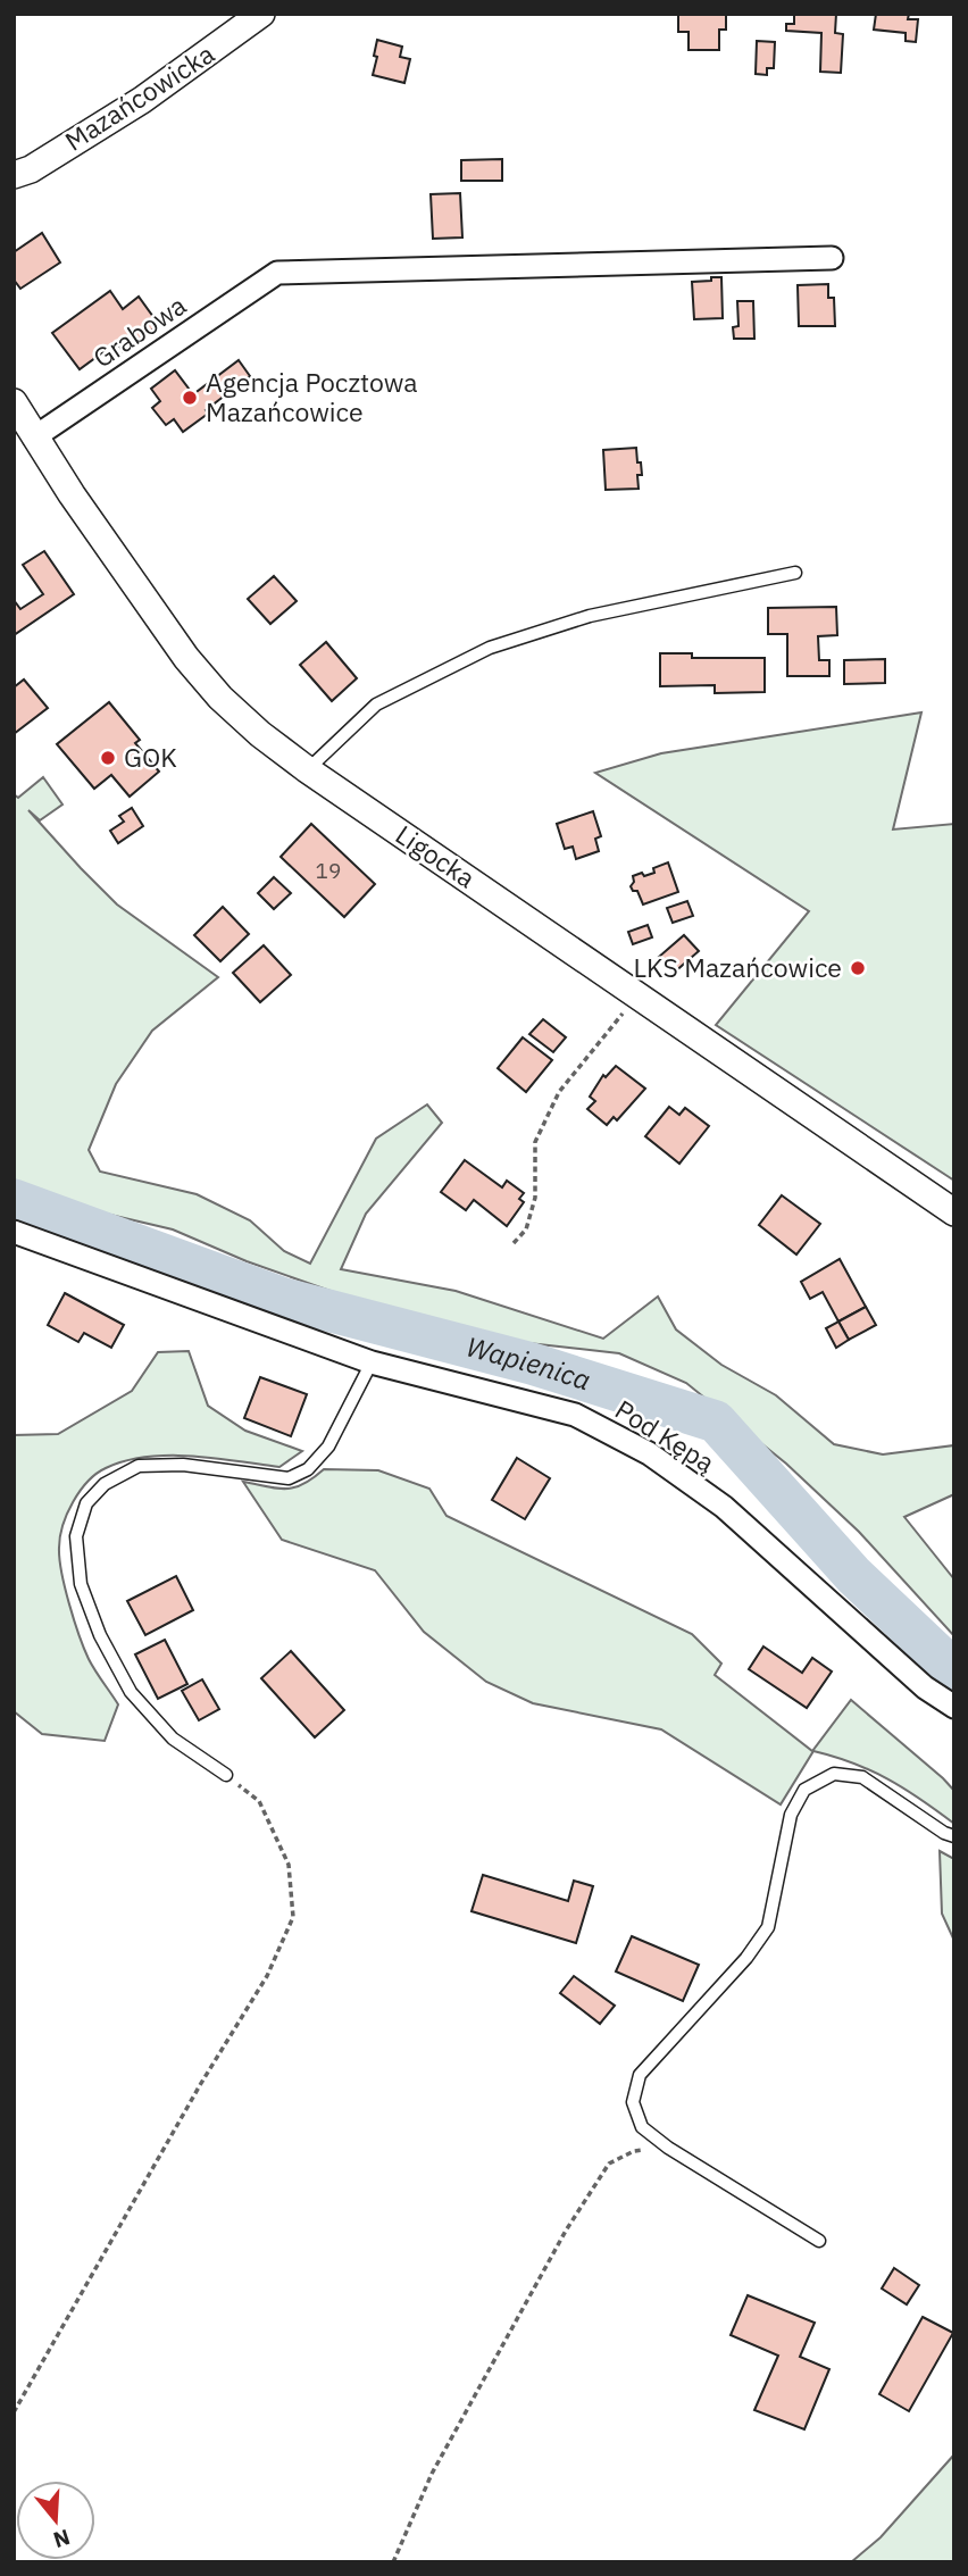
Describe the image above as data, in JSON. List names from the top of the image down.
{
  "streets": {
    "street": [
      "Mazańcowicka",
      "Grabowa",
      "Ligocka",
      "Pod Kępą"
    ]
  },
  "crossings": [
    ["Grabowa", "Ligocka"]
  ],
  "water": ["Wapienica"],
  "places": ["Agencja Pocztowa Mazańcowice", "GOK", "LKS Mazańcowice"],
  "house_numbers": ["19"],
  "north": "bottom"
}
